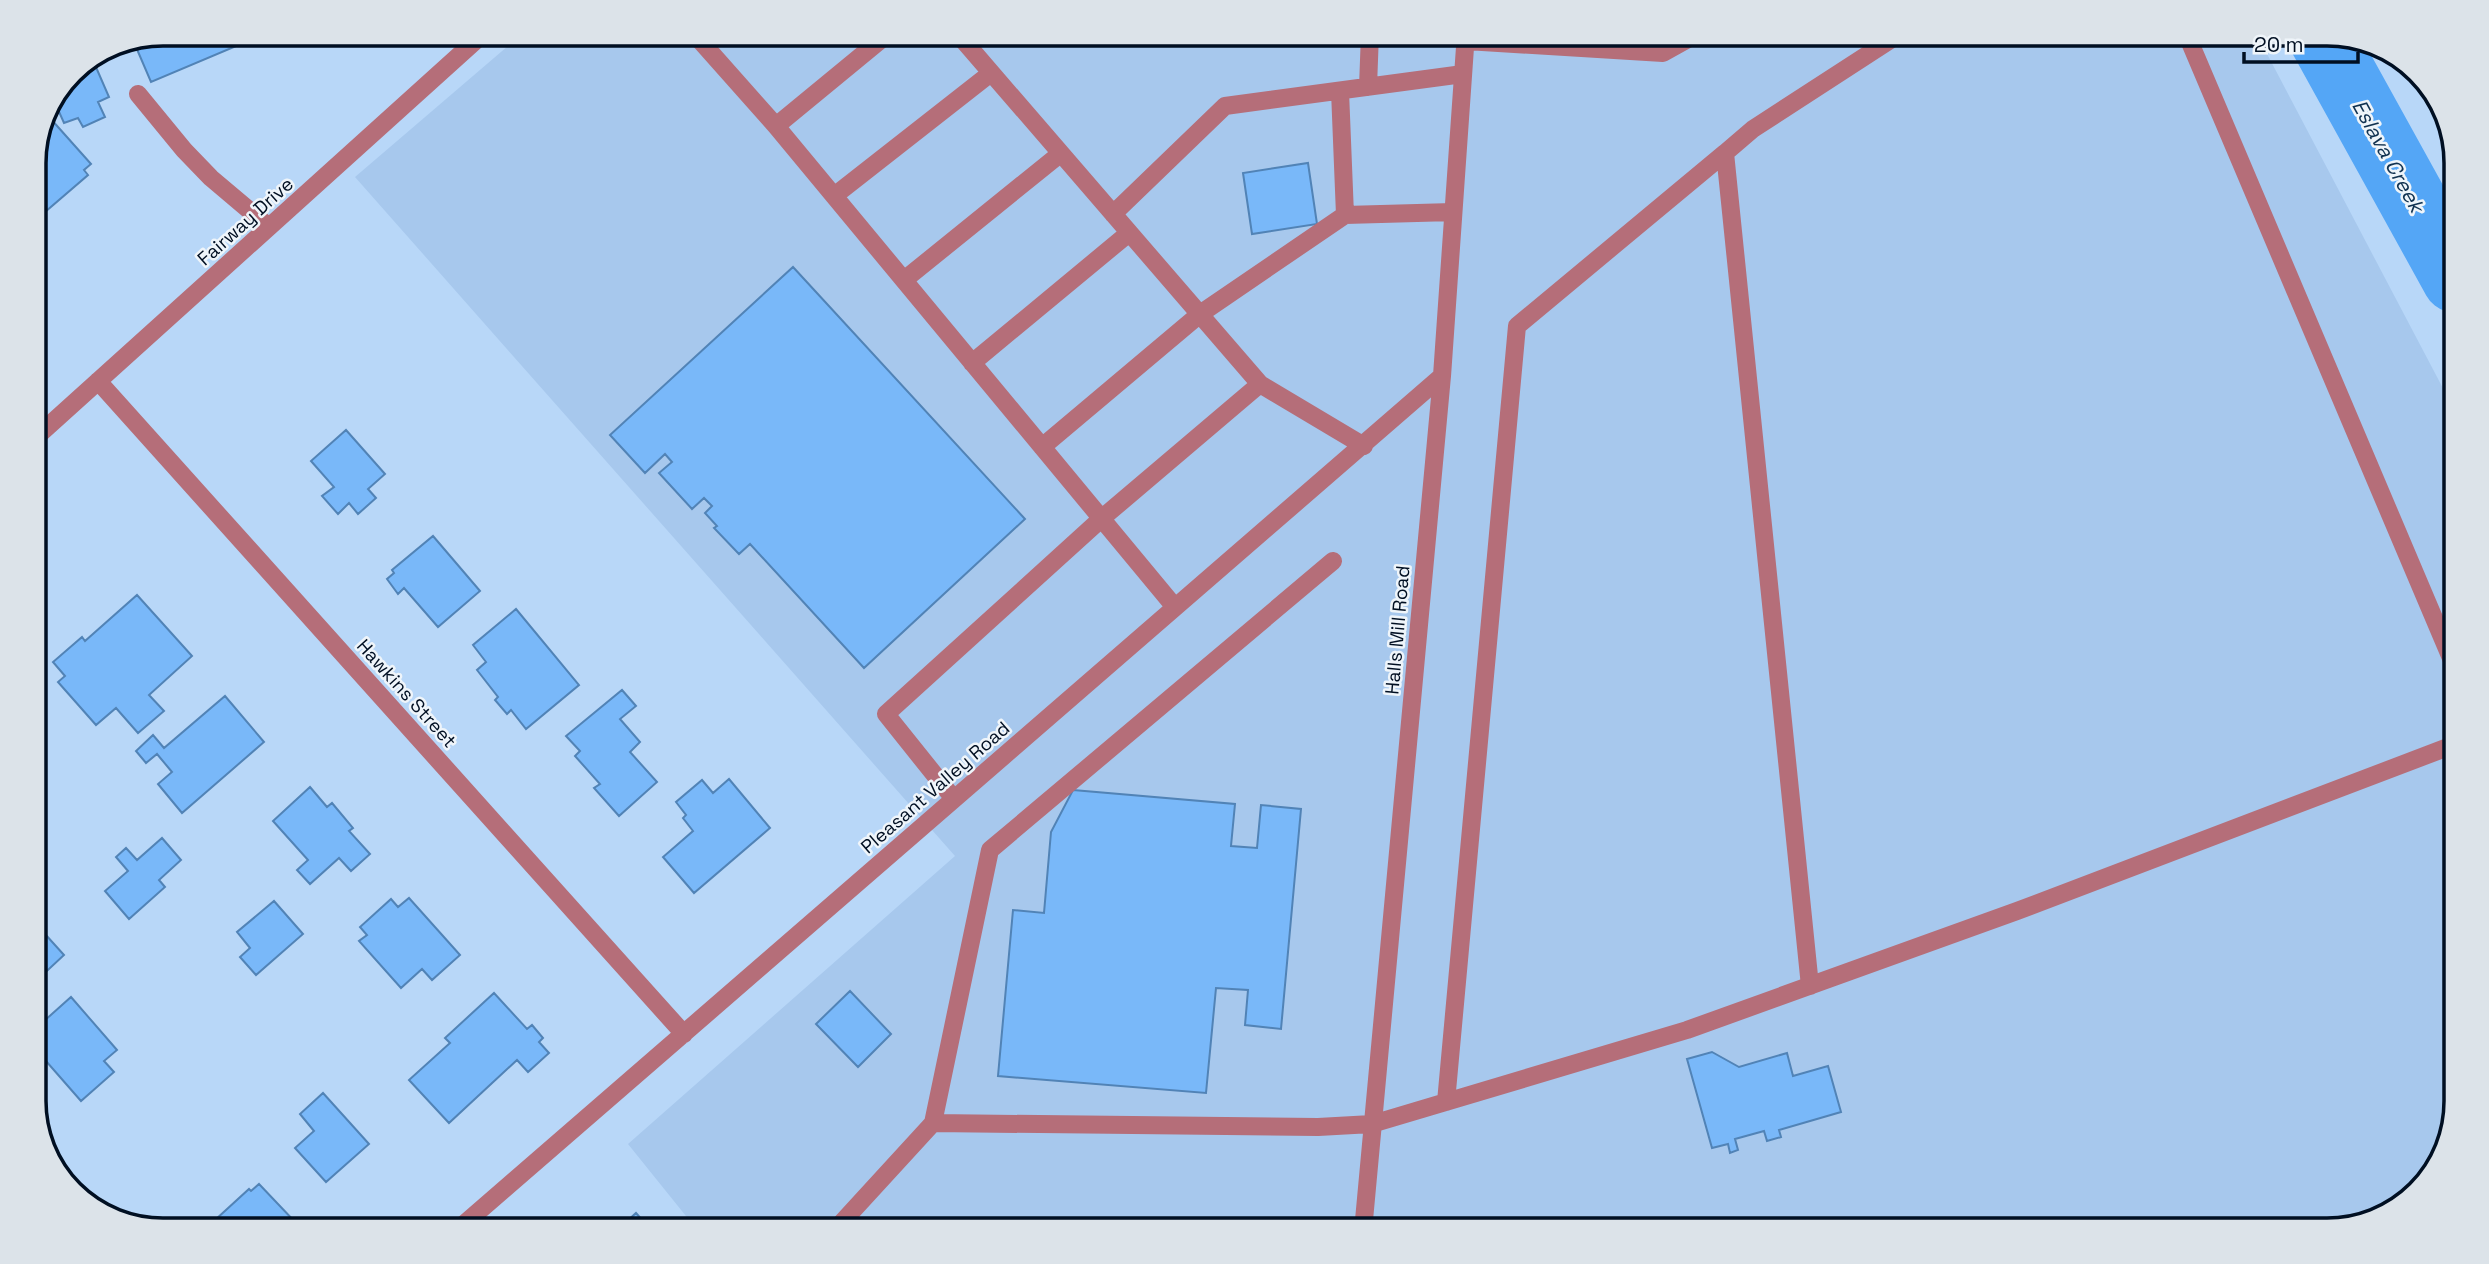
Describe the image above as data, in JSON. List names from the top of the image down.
{
  "streets": {
    "street": [
      "Fairway Drive",
      "Halls Mill Road",
      "Hawkins Street",
      "Pleasant Valley Road"
    ]
  },
  "crossings": [
    ["Fairway Drive", "Hawkins Street"],
    ["Halls Mill Road", "Pleasant Valley Road"],
    ["Hawkins Street", "Pleasant Valley Road"]
  ],
  "water": ["Eslava Creek"],
  "scale_bar": "20 m"
}
